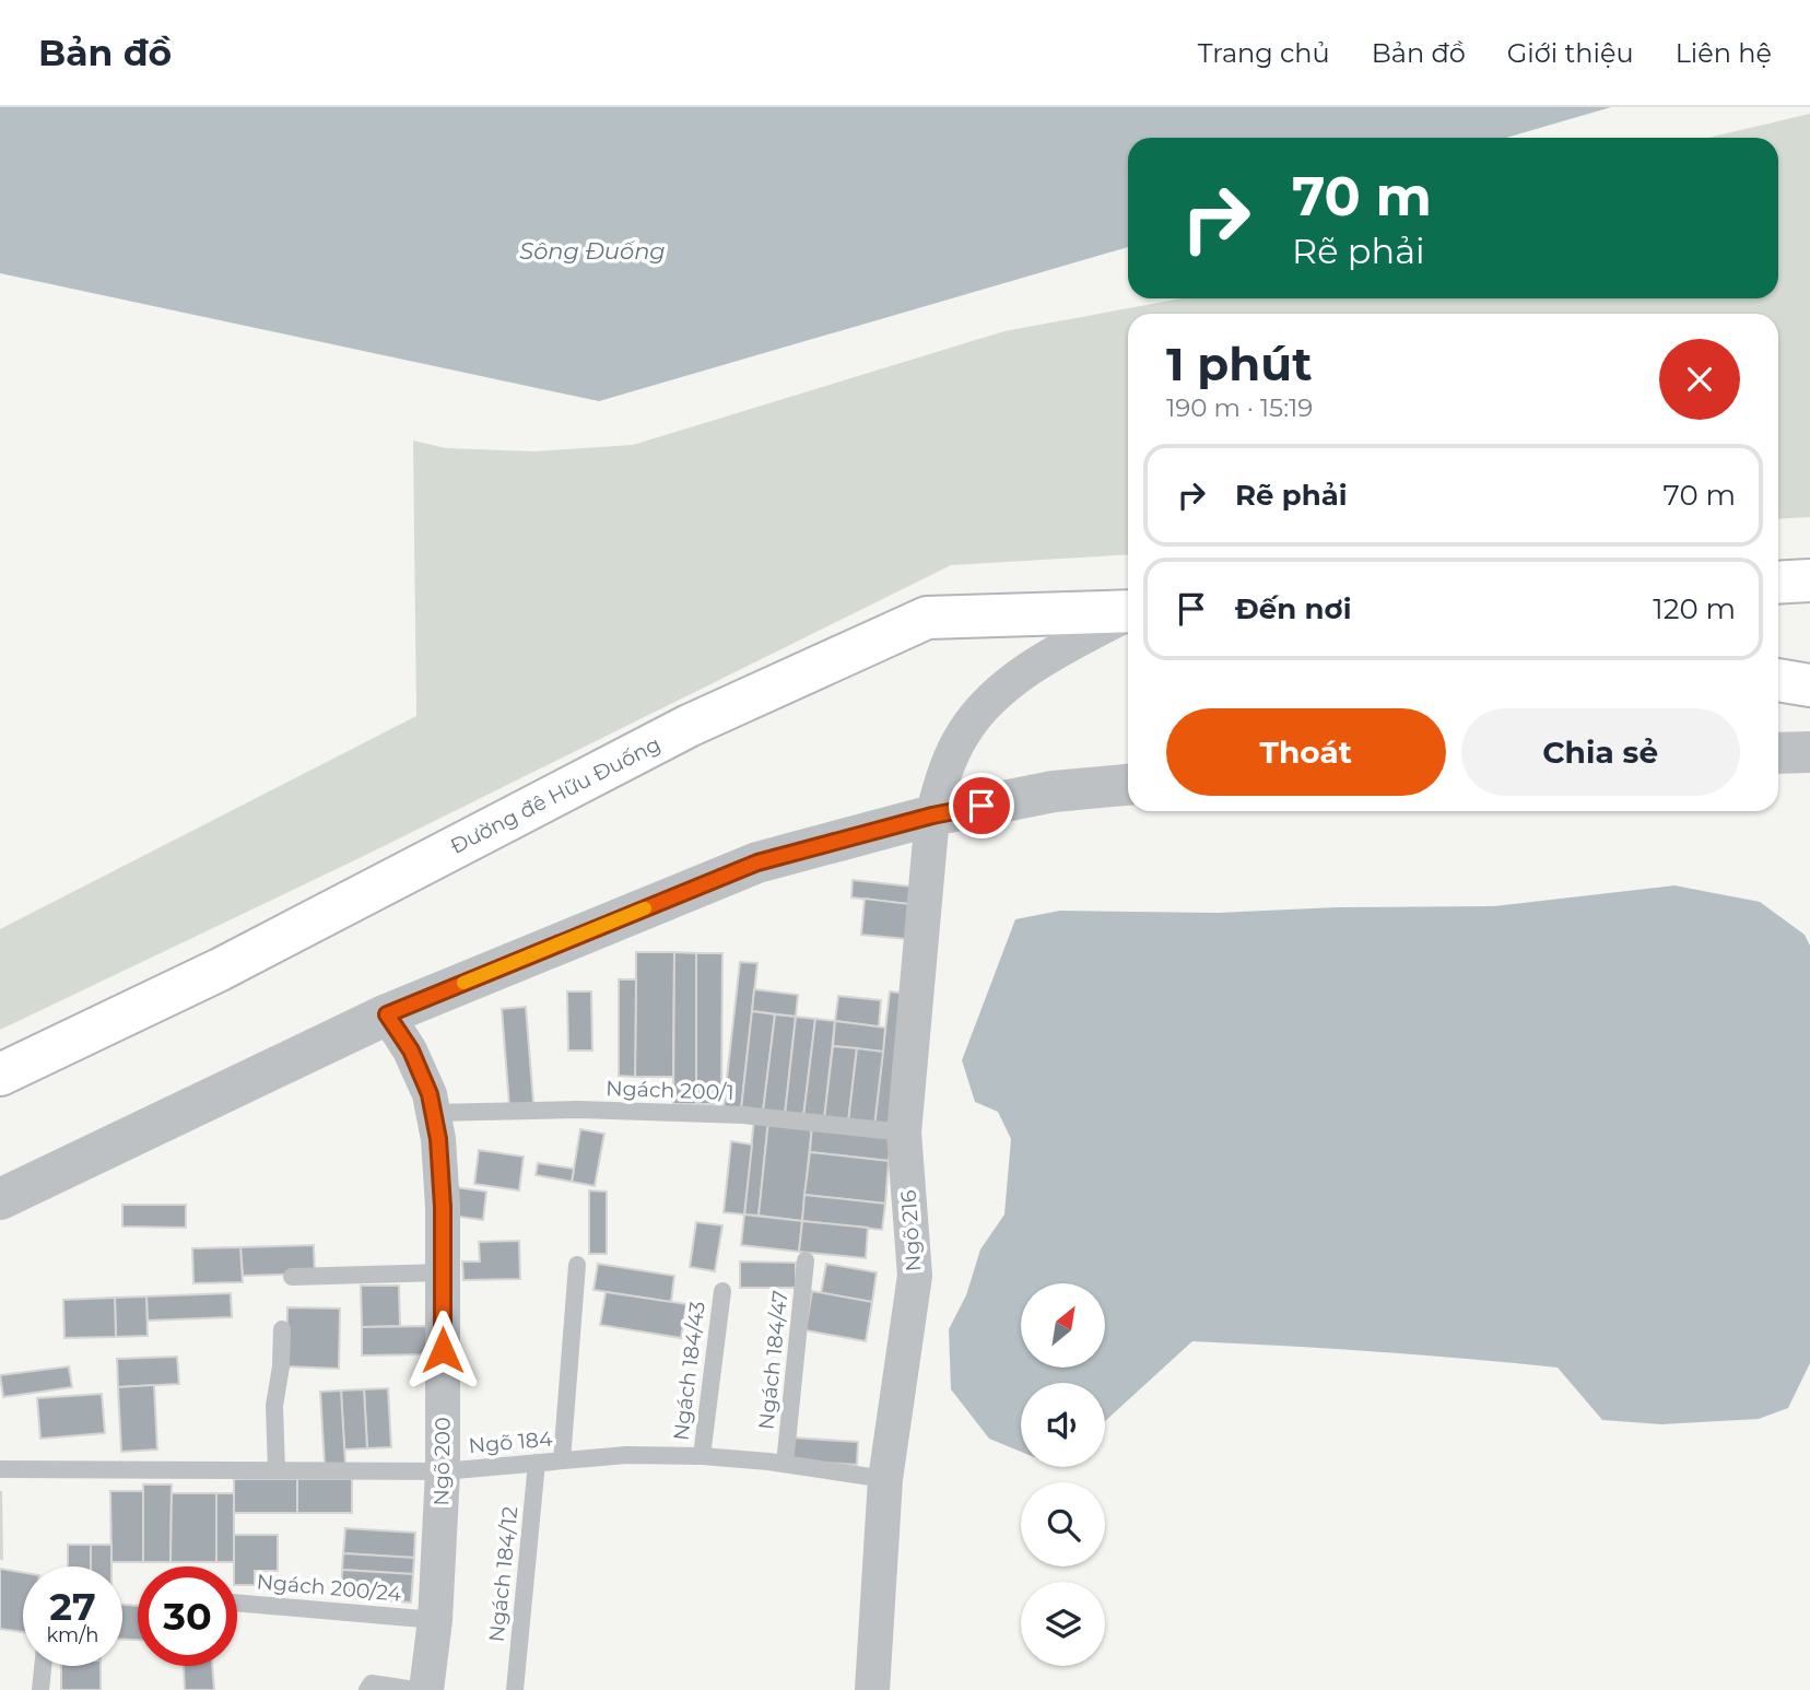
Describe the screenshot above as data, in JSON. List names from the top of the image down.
{
  "streets": {
    "main road": ["Đường đê Hữu Đuống"],
    "street": ["Ngõ 216", "Ngõ 200"],
    "lane": [
      "Ngách 200/1",
      "Ngách 184/47",
      "Ngách 184/43",
      "Ngõ 184",
      "Ngách 184/12",
      "Ngách 200/24"
    ]
  },
  "crossings": [
    ["Ngách 200/1", "Ngõ 216"],
    ["Ngách 200/1", "Ngõ 200"],
    ["Ngõ 216", "Ngõ 184"],
    ["Ngách 184/47", "Ngõ 184"],
    ["Ngách 184/43", "Ngõ 184"],
    ["Ngõ 184", "Ngõ 200"],
    ["Ngõ 184", "Ngách 184/12"],
    ["Ngõ 200", "Ngách 200/24"]
  ],
  "water": ["Sông Đuống"],
  "north": "top right",
  "page": {
    "header": "Bản đồ",
    "nav": [
      "Trang chủ",
      "Bản đồ",
      "Giới thiệu",
      "Liên hệ"
    ],
    "turn": ["70 m", "Rẽ phải"],
    "heading": ["1 phút", "190 m · 15:19"],
    "list": [
      {
        "name": "Rẽ phải",
        "value": "70 m"
      },
      {
        "name": "Đến nơi",
        "value": "120 m"
      }
    ],
    "buttons": ["Thoát", "Chia sẻ"],
    "speed": "27 km/h",
    "limit": "30"
  }
}
